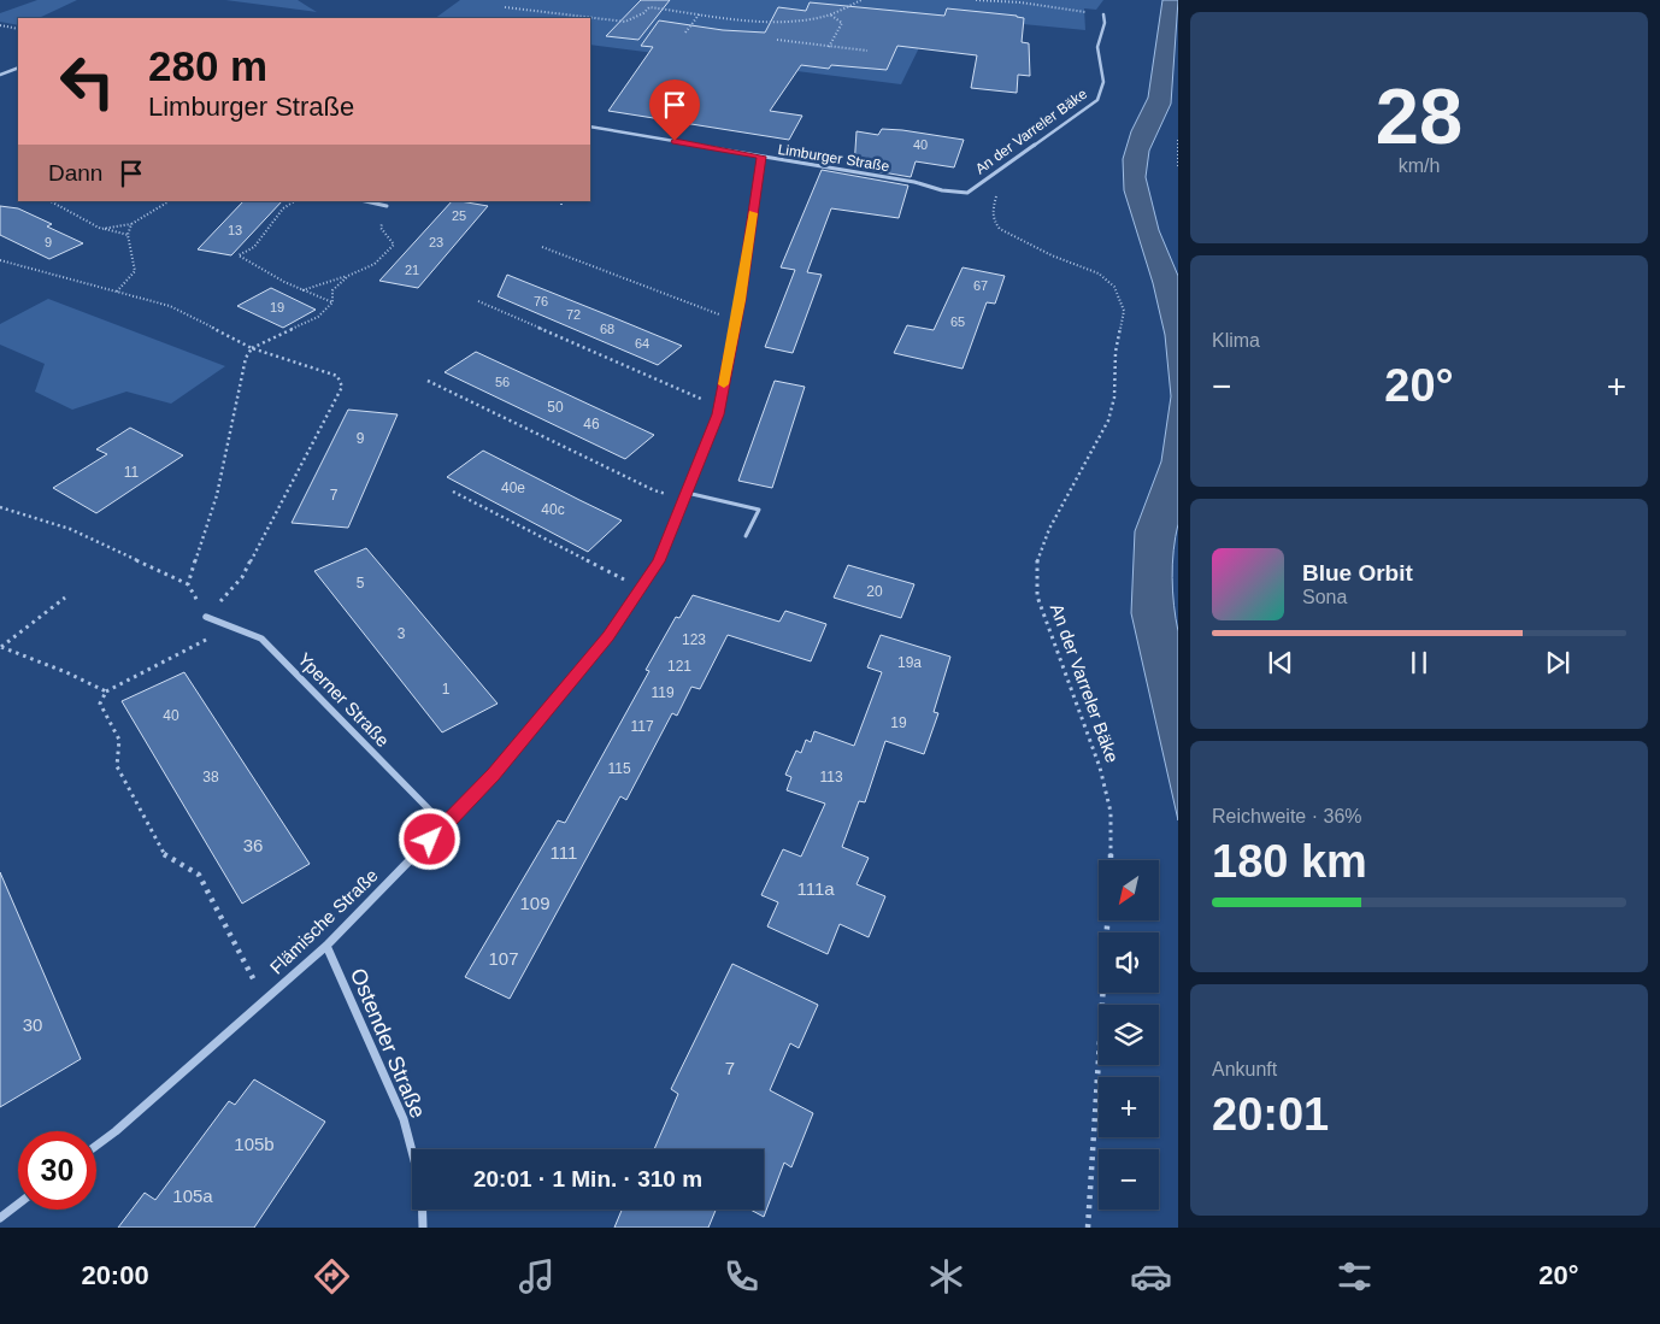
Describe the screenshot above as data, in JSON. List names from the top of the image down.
{
  "streets": {
    "street": [
      "An der Varreler Bäke",
      "Limburger Straße",
      "Yperner Straße",
      "Flämische Straße",
      "Ostender Straße"
    ]
  },
  "crossings": [
    ["An der Varreler Bäke", "Limburger Straße"],
    ["Limburger Straße", "Flämische Straße"],
    ["Yperner Straße", "Flämische Straße"],
    ["Flämische Straße", "Ostender Straße"]
  ],
  "house_numbers": [
    "40",
    "25",
    "13",
    "9",
    "23",
    "21",
    "67",
    "76",
    "19",
    "72",
    "65",
    "68",
    "64",
    "56",
    "50",
    "46",
    "9",
    "11",
    "40e",
    "7",
    "40c",
    "5",
    "20",
    "3",
    "123",
    "19a",
    "121",
    "1",
    "119",
    "40",
    "19",
    "117",
    "115",
    "38",
    "113",
    "36",
    "111",
    "111a",
    "109",
    "107",
    "30",
    "7",
    "105b",
    "105a"
  ],
  "north": "bottom left",
  "page": {
    "tile": [
      ["28", "km/h"],
      "Klima",
      ["Reichweite · 36%", "180 km"],
      ["Ankunft", "20:01"]
    ],
    "turn": ["280 m", "Limburger Straße"],
    "then": "Dann",
    "heat": ["−", "20°", "+"],
    "song": ["Blue Orbit", "Sona"],
    "map_buttons": ["+", "−"],
    "limit": "30",
    "trip": "20:01 · 1 Min. · 310 m",
    "tabs": ["20:00", "20°"]
  }
}
